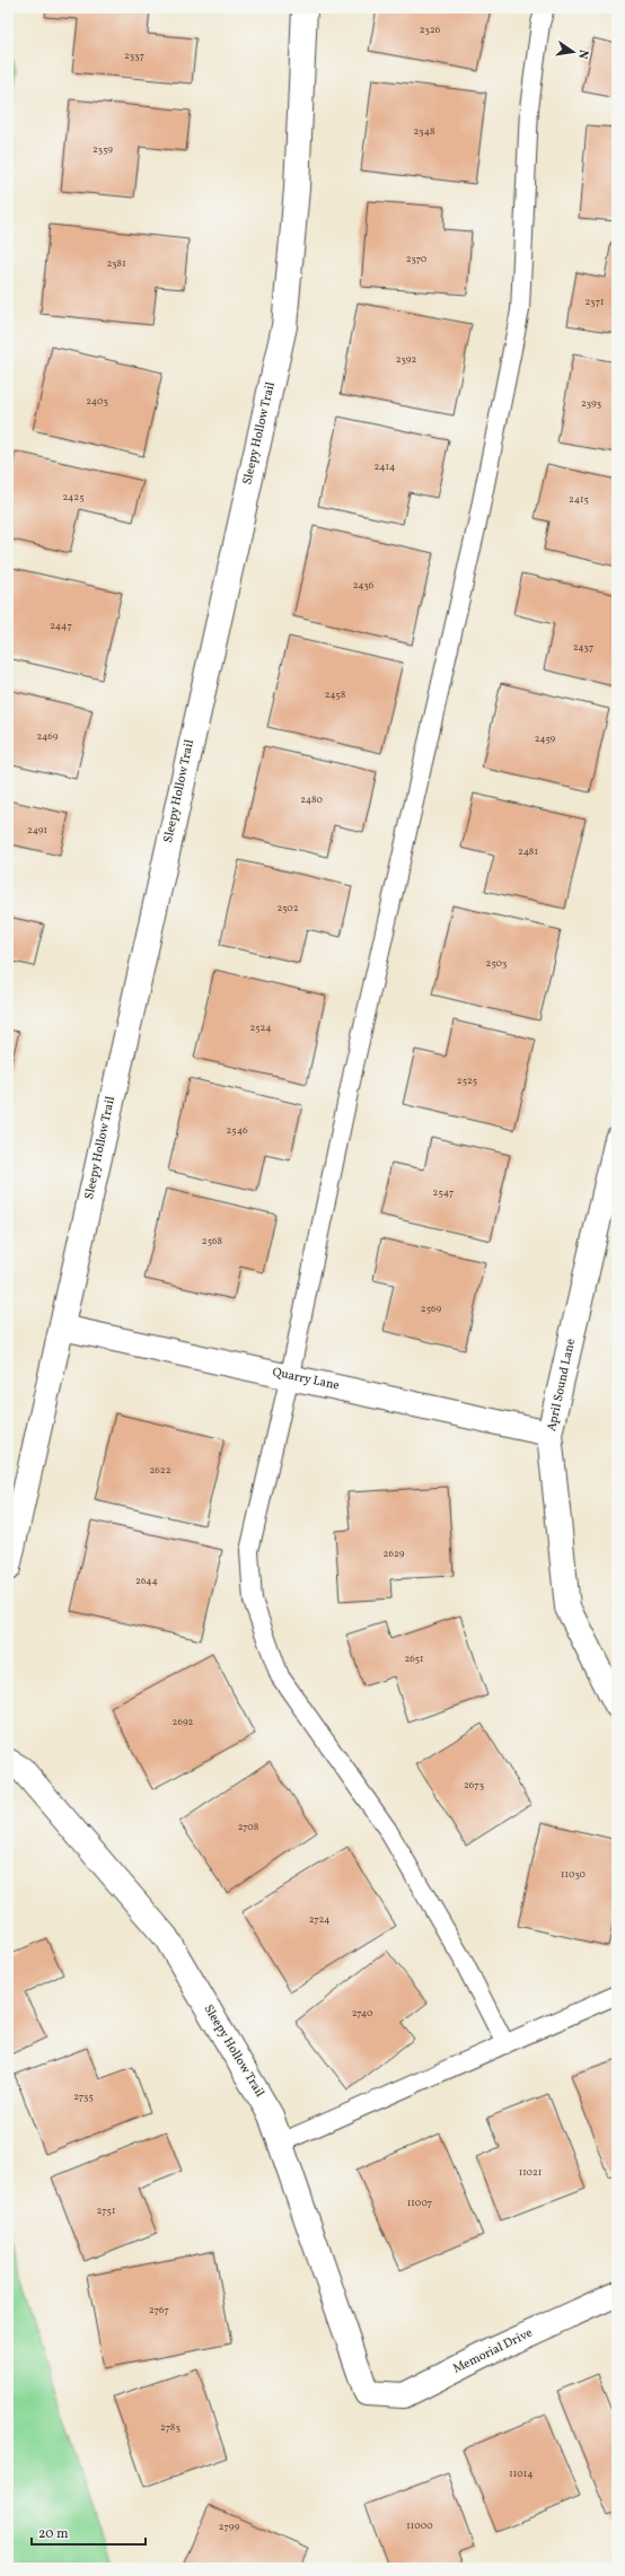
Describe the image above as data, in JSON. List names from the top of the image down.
{
  "streets": {
    "street": [
      "Sleepy Hollow Trail",
      "Quarry Lane",
      "April Sound Lane",
      "Memorial Drive"
    ]
  },
  "crossings": [
    ["Sleepy Hollow Trail", "Quarry Lane"],
    ["Sleepy Hollow Trail", "Memorial Drive"],
    ["Quarry Lane", "April Sound Lane"]
  ],
  "house_numbers": [
    "2326",
    "2337",
    "2348",
    "2359",
    "2370",
    "2381",
    "2371",
    "2392",
    "2403",
    "2393",
    "2414",
    "2425",
    "2415",
    "2436",
    "2447",
    "2437",
    "2458",
    "2469",
    "2459",
    "2480",
    "2491",
    "2481",
    "2502",
    "2503",
    "2524",
    "2525",
    "2546",
    "2547",
    "2568",
    "2569",
    "2622",
    "2629",
    "2644",
    "2651",
    "2692",
    "2673",
    "2708",
    "11030",
    "2724",
    "2740",
    "2735",
    "11021",
    "11007",
    "2751",
    "2767",
    "2783",
    "11014",
    "11000",
    "2799"
  ],
  "scale_bar": "20 m",
  "north": "right"
}
